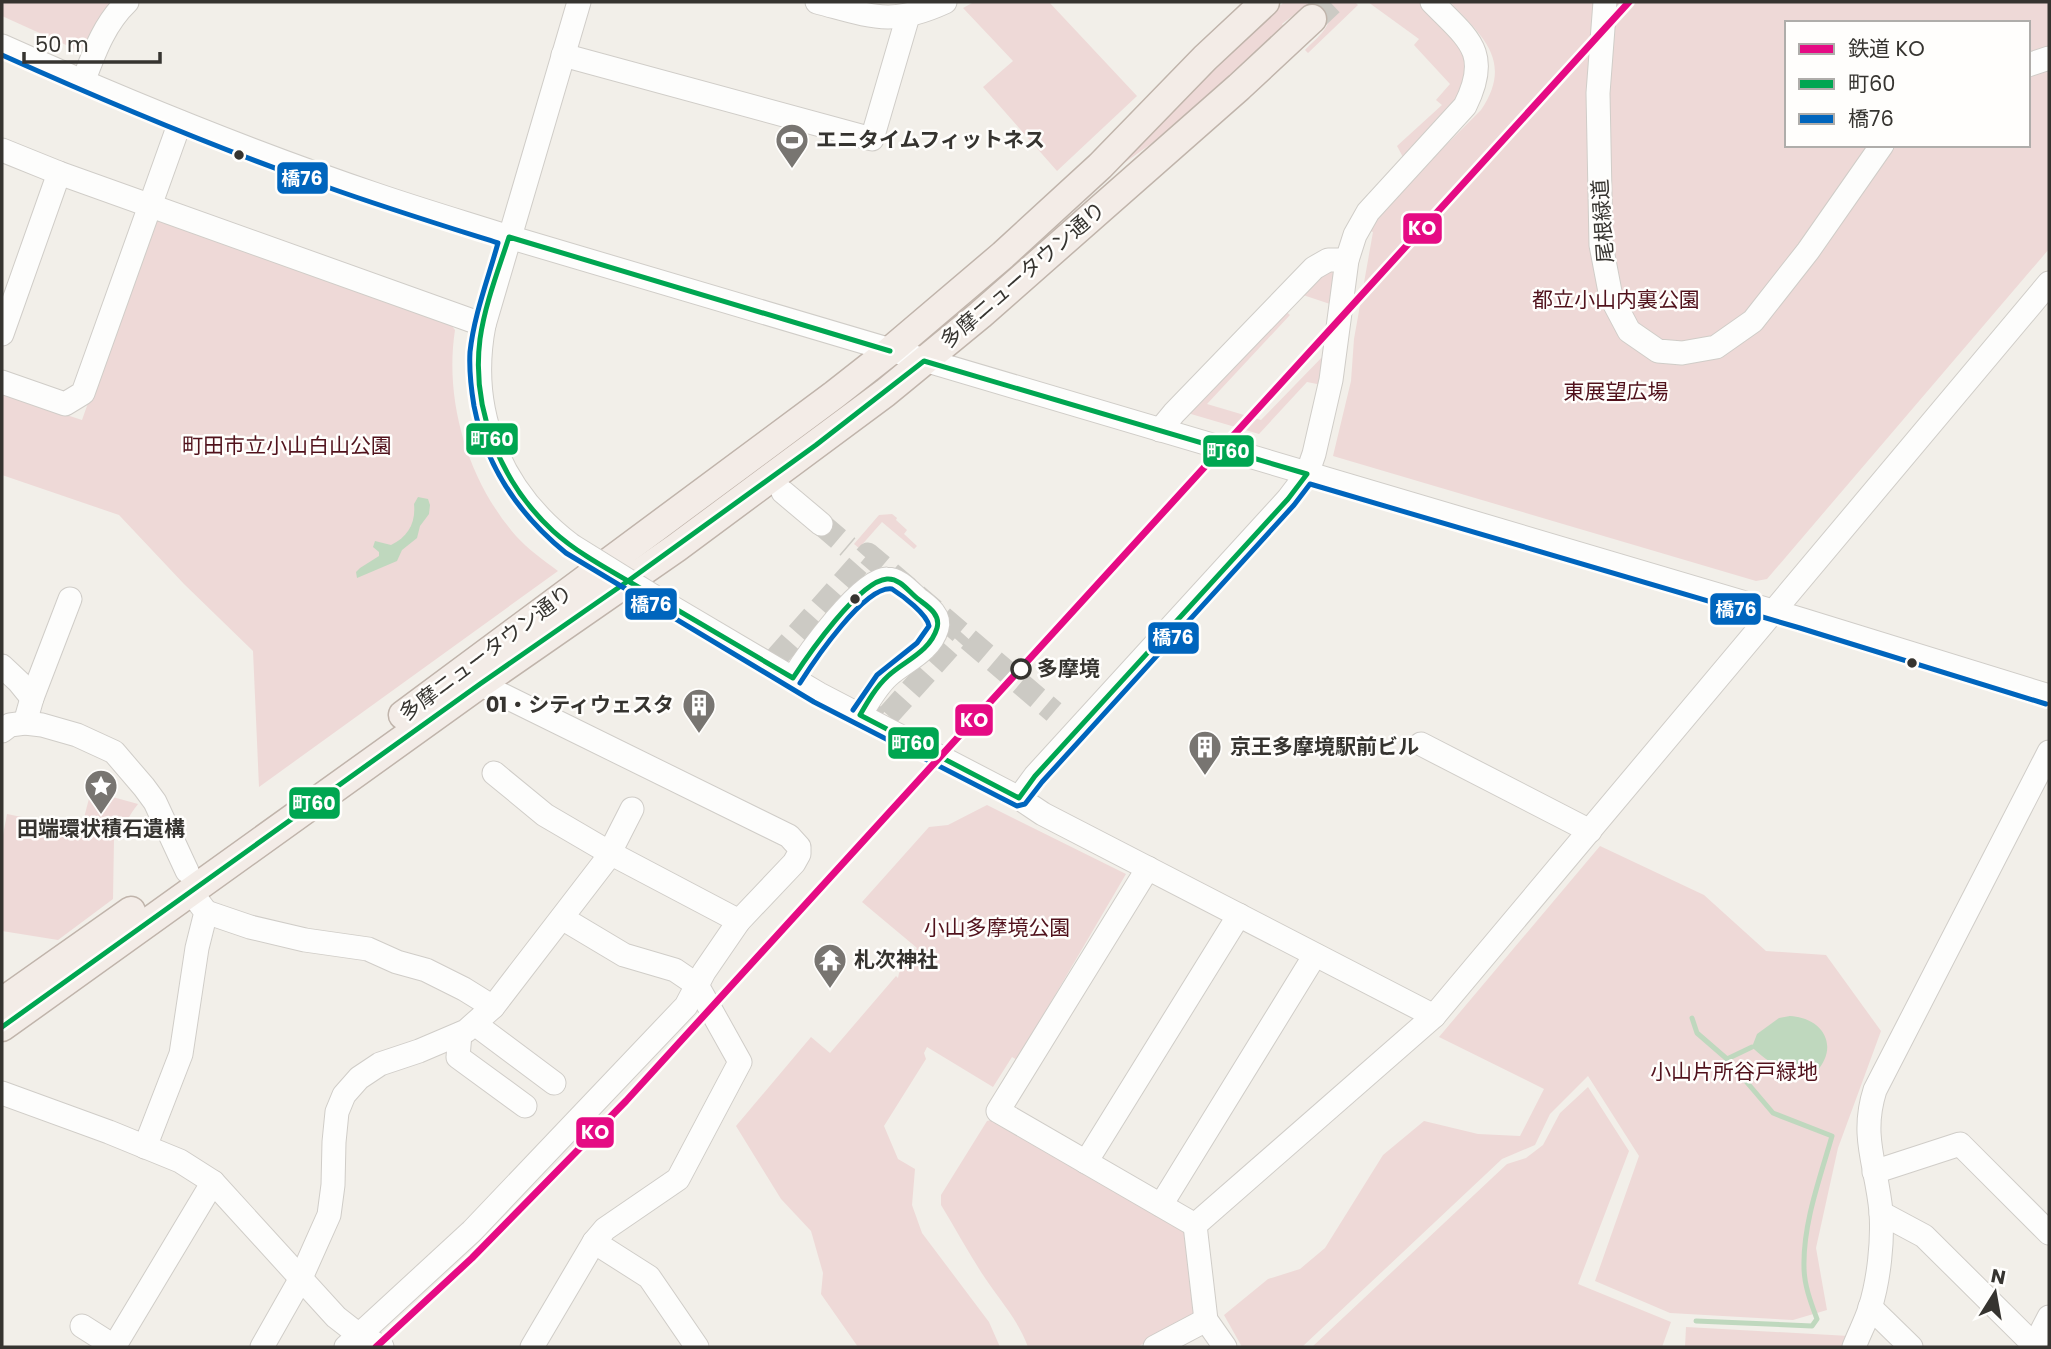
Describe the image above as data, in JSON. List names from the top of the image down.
{
  "streets": {
    "main road": ["多摩ニュータウン通り"],
    "street": ["尾根緑道"]
  },
  "parks": [
    "都立小山内裏公園",
    "東展望広場",
    "町田市立小山白山公園",
    "小山多摩境公園",
    "小山片所谷戸緑地"
  ],
  "places": {
    "sports": ["エニタイムフィットネス"],
    "other": ["多摩境"],
    "building": ["01・シティウェスタ", "京王多摩境駅前ビル"],
    "place": ["田端環状積石遺構"],
    "temple": ["札次神社"]
  },
  "lines": ["rail line KO", "transit line 橋76", "transit line 町60"],
  "legend": ["鉄道 KO", "町60", "橋76"],
  "scale_bar": "50 m",
  "north": "top"
}
